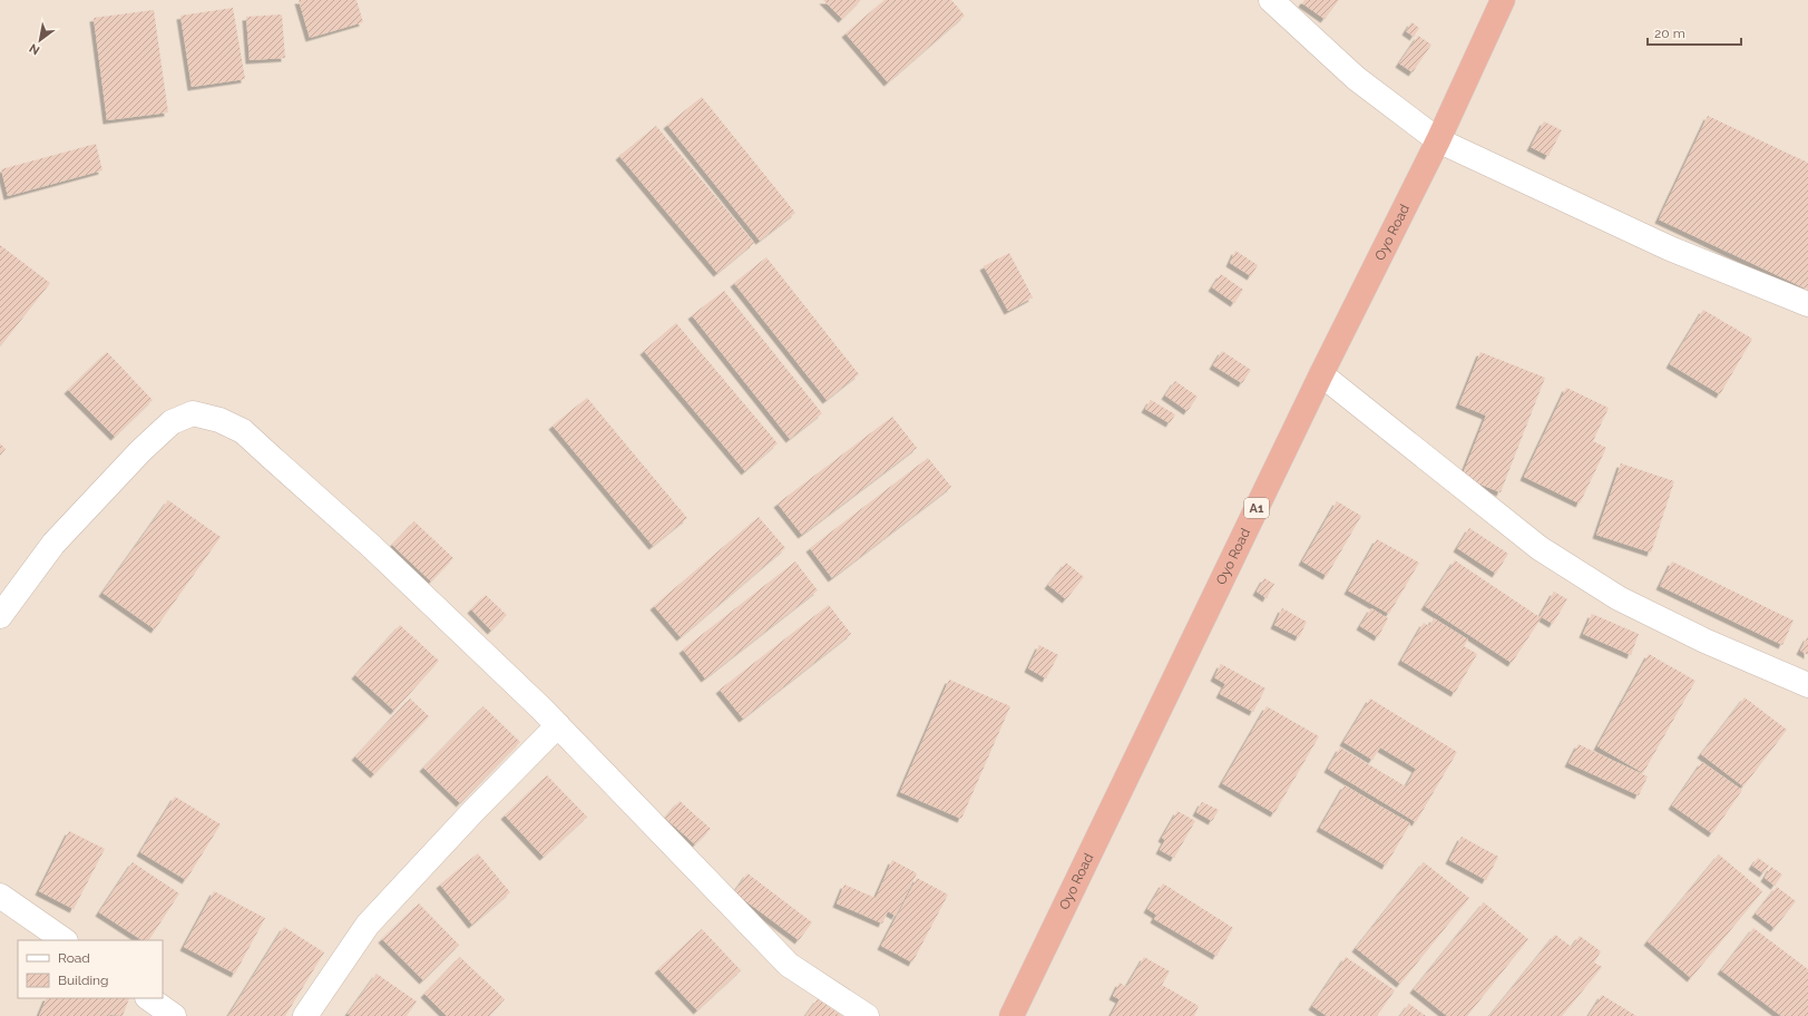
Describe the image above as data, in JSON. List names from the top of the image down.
{
  "streets": {
    "highway": ["Oyo Road", "A1"]
  },
  "legend": ["Road", "Building"],
  "scale_bar": "20 m",
  "north": "bottom left"
}
